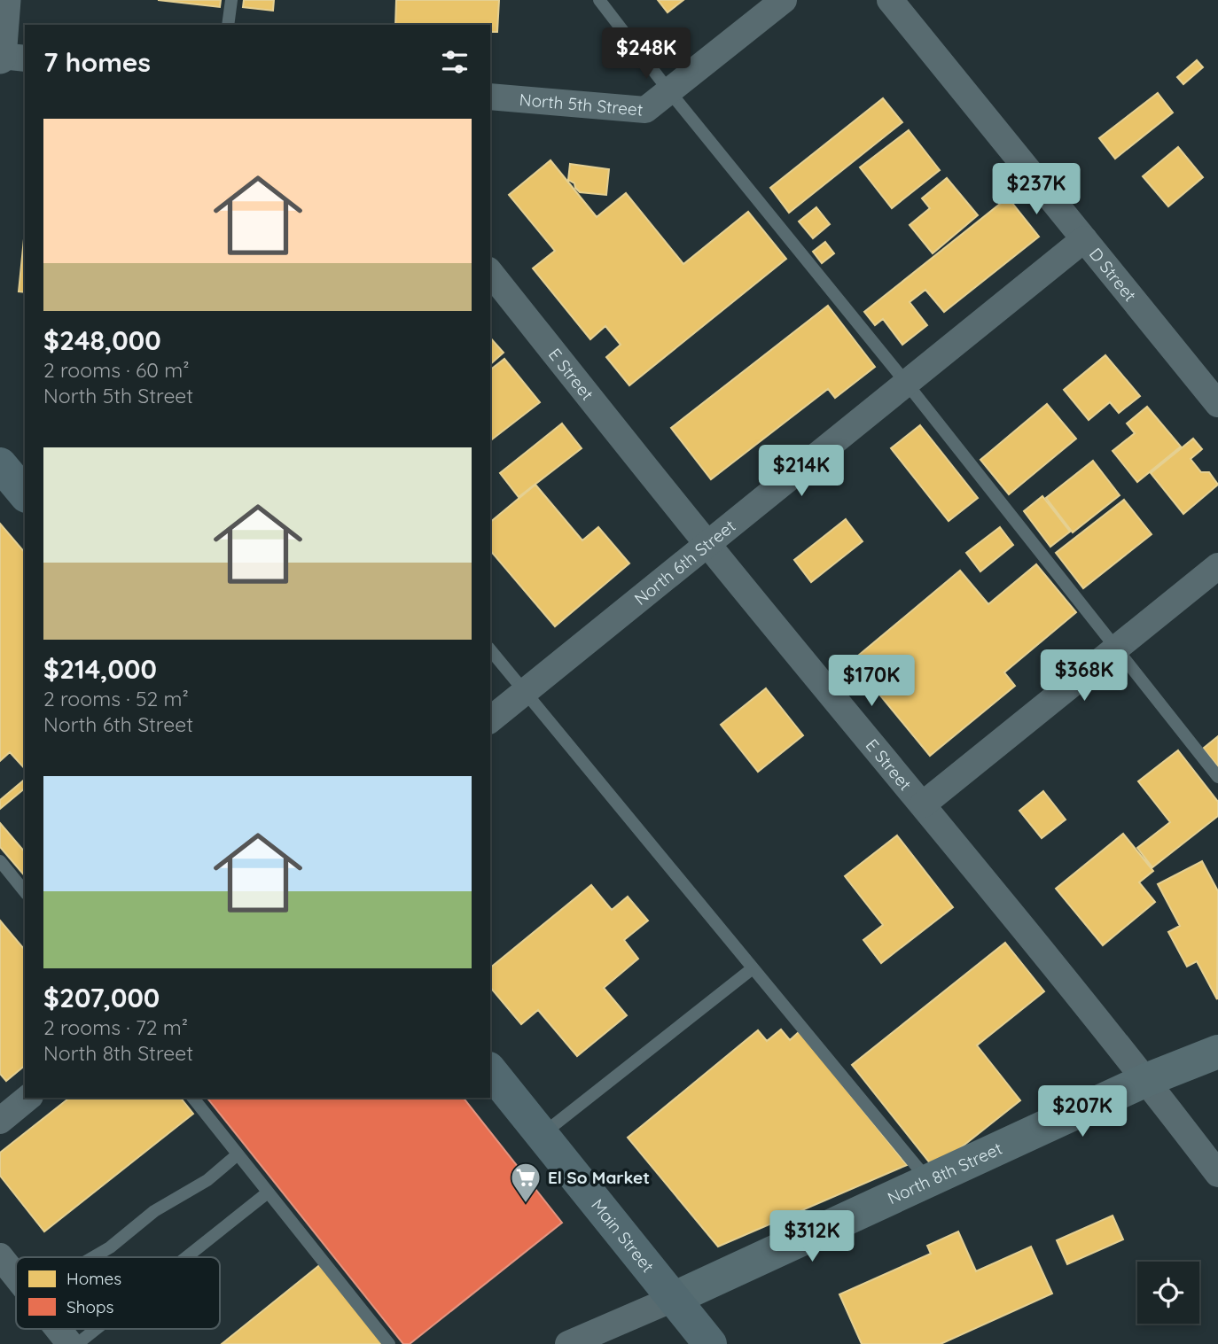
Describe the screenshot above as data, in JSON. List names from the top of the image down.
{
  "streets": {
    "main road": ["North 8th Street", "Main Street"],
    "street": [
      "North 5th Street",
      "D Street",
      "E Street",
      "North 6th Street"
    ]
  },
  "crossings": [
    ["D Street", "North 6th Street"],
    ["E Street", "North 6th Street"],
    ["E Street", "North 8th Street"],
    ["North 8th Street", "Main Street"]
  ],
  "places": {
    "supermarket": ["El So Market"]
  },
  "legend": ["Homes", "Shops"],
  "page": {
    "heading": "7 homes",
    "price": [
      "$248K",
      "$237K",
      "$214K",
      "$368K",
      "$170K",
      "$207K",
      "$312K"
    ],
    "list": [
      {
        "name": "$248,000",
        "note": "2 rooms · 60 m² · North 5th Street"
      },
      {
        "name": "$214,000",
        "note": "2 rooms · 52 m² · North 6th Street"
      },
      {
        "name": "$207,000",
        "note": "2 rooms · 72 m² · North 8th Street"
      }
    ]
  }
}
